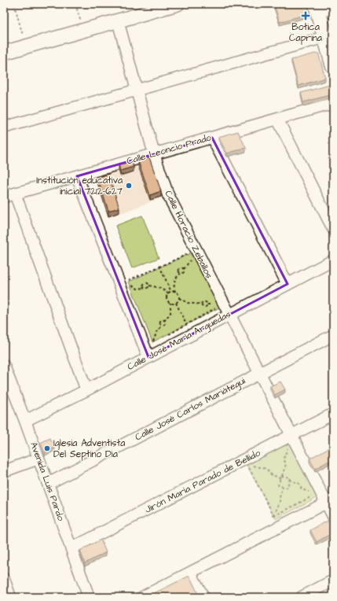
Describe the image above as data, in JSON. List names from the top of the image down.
{
  "streets": {
    "street": [
      "Calle Leoncio Prado",
      "Calle Horacio Zeballos",
      "Calle José María Arguedas",
      "Calle José Carlos Mariátegui",
      "Avenida Luis Pardo",
      "Jirón María Parado de Bellido"
    ]
  },
  "crossings": [
    ["Calle Leoncio Prado", "Calle Horacio Zeballos"],
    ["Calle Horacio Zeballos", "Calle José María Arguedas"],
    ["Calle Horacio Zeballos", "Calle José Carlos Mariátegui"],
    ["Calle Horacio Zeballos", "Jirón María Parado de Bellido"],
    ["Calle José María Arguedas", "Avenida Luis Pardo"],
    ["Calle José Carlos Mariátegui", "Avenida Luis Pardo"],
    ["Avenida Luis Pardo", "Jirón María Parado de Bellido"]
  ],
  "places": {
    "health": ["Botica Caprina"],
    "other": ["Institución educativa inicial 7212-627", "Iglesia Adventista Del Septino Dia"]
  }
}
